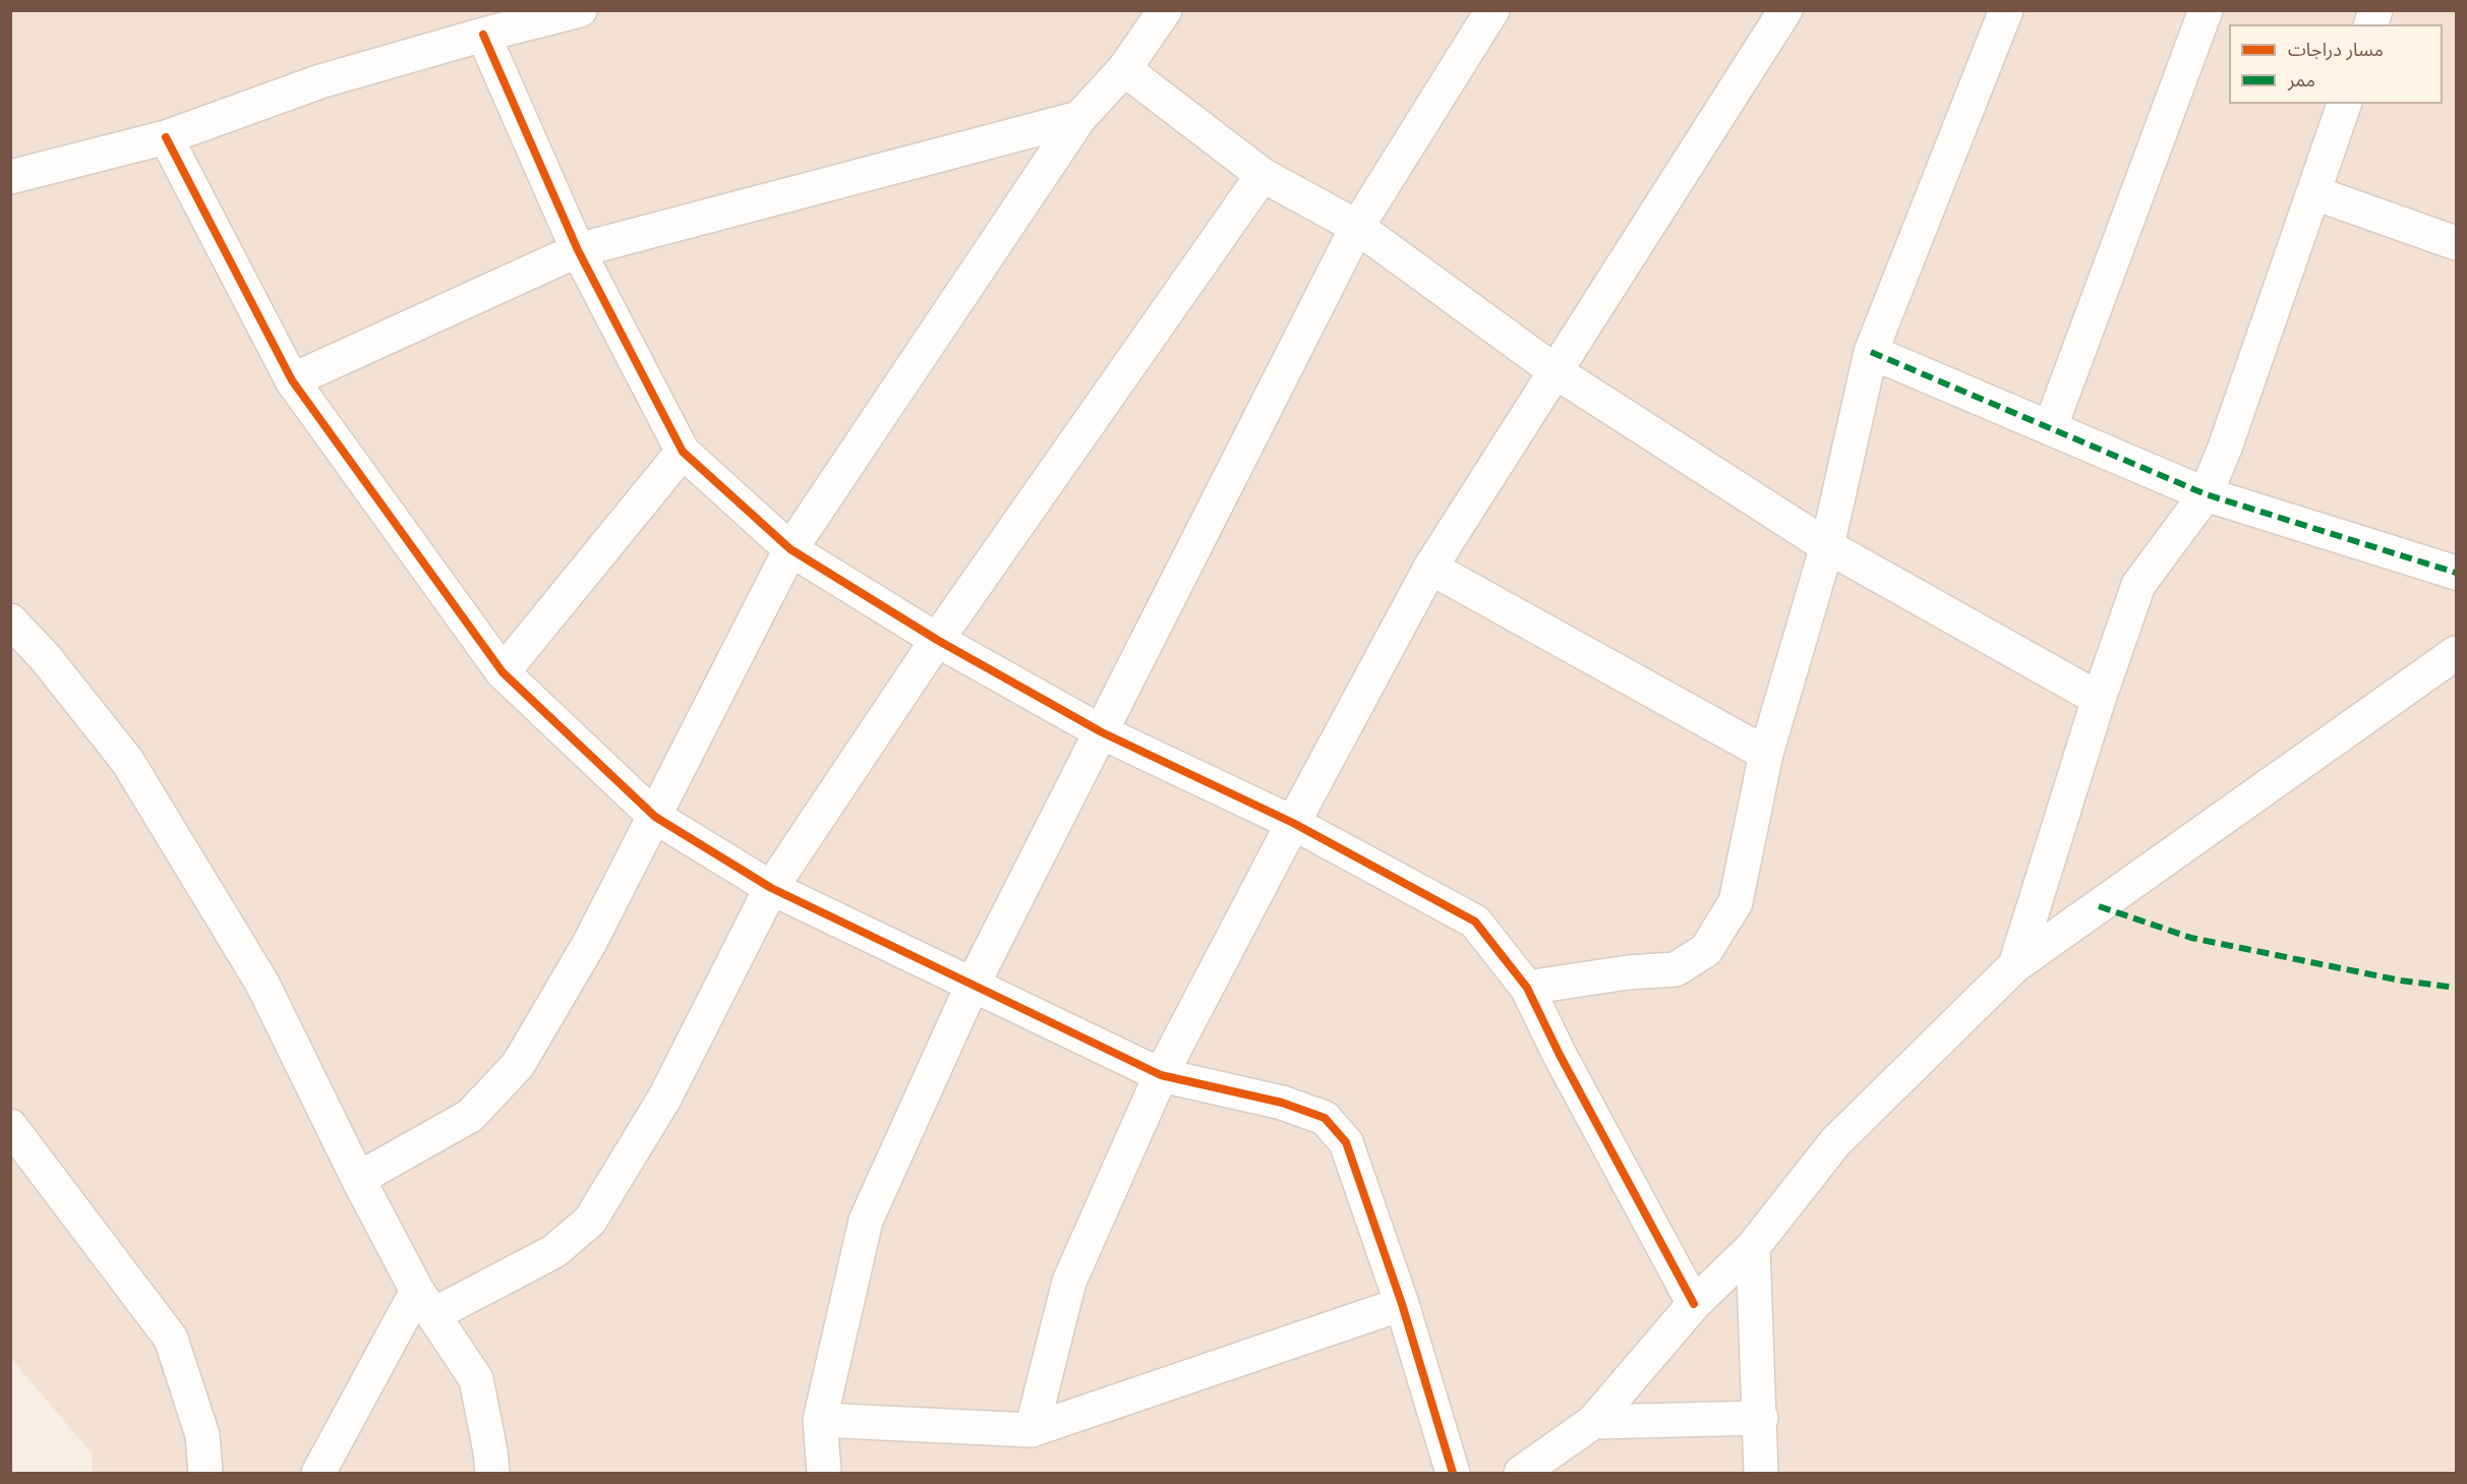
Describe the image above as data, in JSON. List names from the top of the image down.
{
  "legend": ["مسار دراجات", "ممر"]
}
